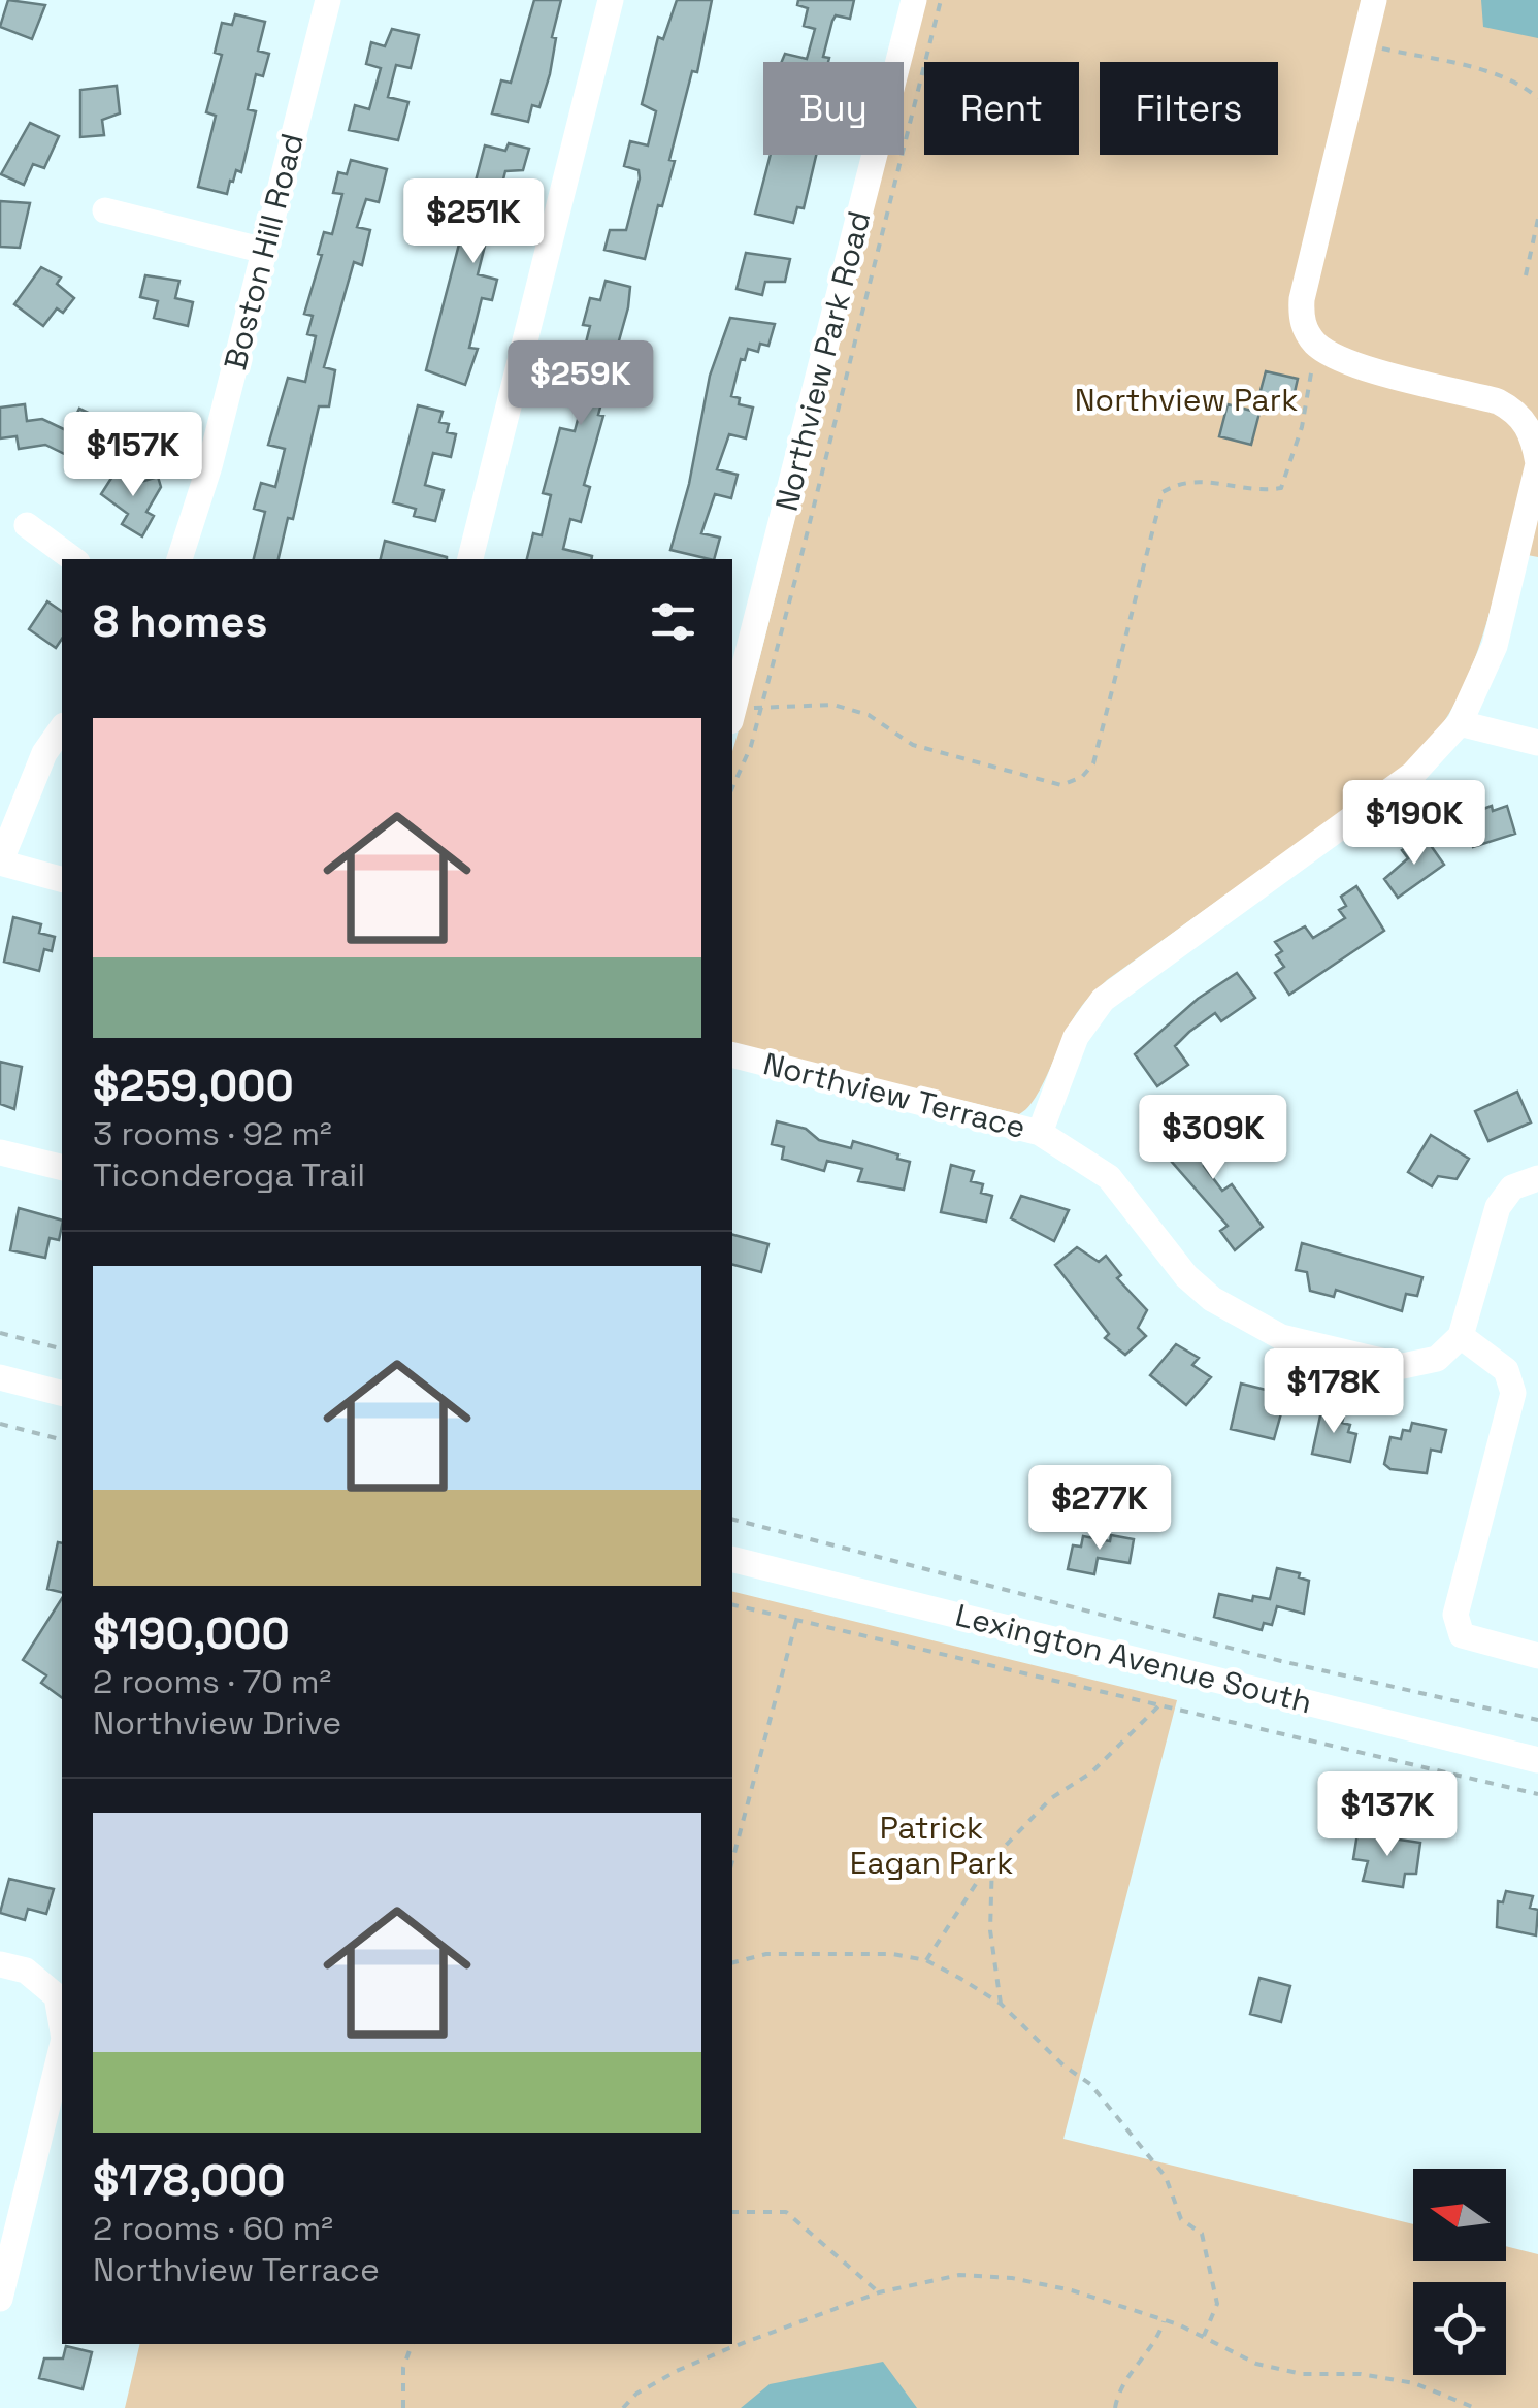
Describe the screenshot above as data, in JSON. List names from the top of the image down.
{
  "streets": {
    "street": [
      "Boston Hill Road",
      "Northview Park Road",
      "Northview Terrace",
      "Lexington Avenue South"
    ]
  },
  "parks": ["Northview Park", "Patrick Eagan Park"],
  "north": "left",
  "page": {
    "chip": ["Buy", "Rent", "Filters"],
    "price": [
      "$251K",
      "$259K",
      "$157K",
      "$190K",
      "$309K",
      "$178K",
      "$277K",
      "$137K"
    ],
    "heading": "8 homes",
    "list": [
      {
        "name": "$259,000",
        "note": "3 rooms · 92 m² · Ticonderoga Trail"
      },
      {
        "name": "$190,000",
        "note": "2 rooms · 70 m² · Northview Drive"
      },
      {
        "name": "$178,000",
        "note": "2 rooms · 60 m² · Northview Terrace"
      }
    ]
  }
}
